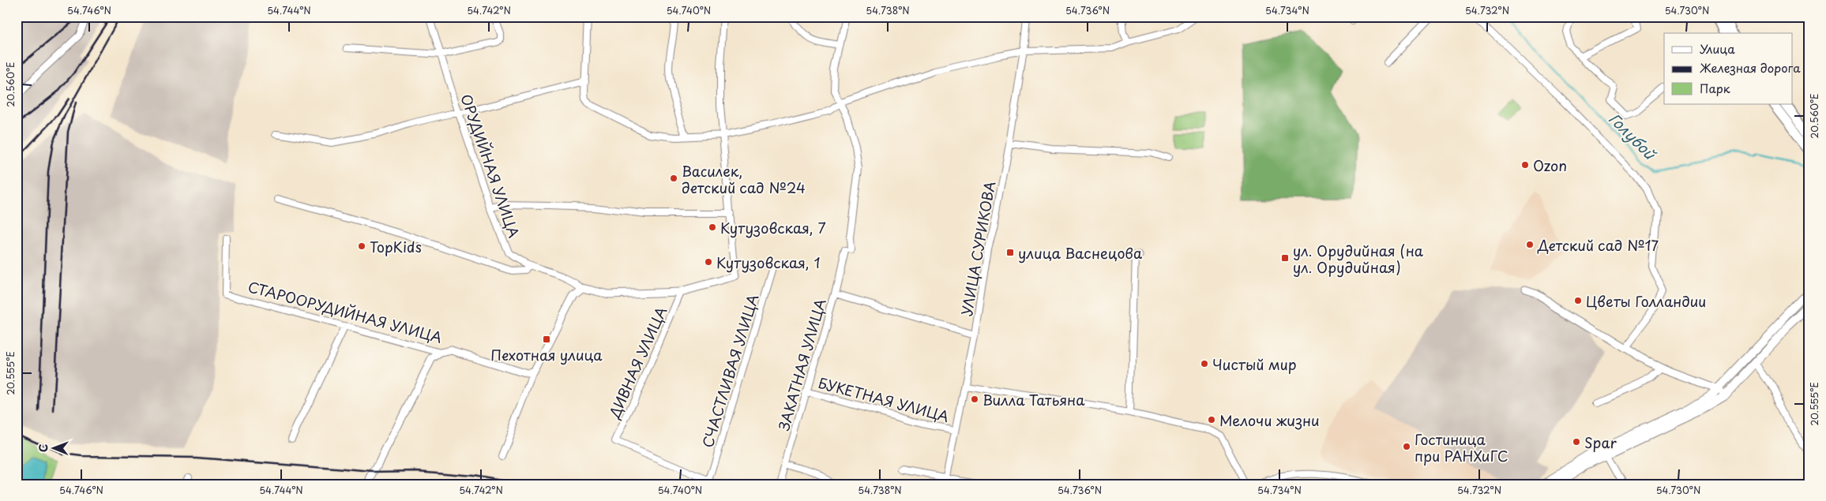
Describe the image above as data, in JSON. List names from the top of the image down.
{
  "streets": {
    "street": [
      "ОРУДИЙНАЯ УЛИЦА",
      "УЛИЦА СУРИКОВА",
      "СТАРООРУДИЙНАЯ УЛИЦА",
      "ДИВНАЯ УЛИЦА",
      "ЗАКАТНАЯ УЛИЦА",
      "СЧАСТЛИВАЯ УЛИЦА",
      "БУКЕТНАЯ УЛИЦА"
    ]
  },
  "crossings": [
    ["ОРУДИЙНАЯ УЛИЦА", "ДИВНАЯ УЛИЦА"],
    ["УЛИЦА СУРИКОВА", "БУКЕТНАЯ УЛИЦА"],
    ["ДИВНАЯ УЛИЦА", "СЧАСТЛИВАЯ УЛИЦА"],
    ["ЗАКАТНАЯ УЛИЦА", "БУКЕТНАЯ УЛИЦА"]
  ],
  "water": ["Голубой"],
  "places": {
    "other": [
      "Ozon",
      "Василек, детский сад №24",
      "Кутузовская, 7",
      "Детский сад №17",
      "TopKids",
      "Кутузовская, 1",
      "Цветы Голландии",
      "Чистый мир",
      "Вилла Татьяна",
      "Мелочи жизни",
      "Spar",
      "Гостиница при РАНХиГС"
    ],
    "transit": ["улица Васнецова", "ул. Орудийная (на ул. Орудийная)", "Пехотная улица"]
  },
  "legend": ["Улица", "Железная дорога", "Парк"],
  "north": "left",
  "coordinates": [
    "54.746°N",
    "54.744°N",
    "54.742°N",
    "54.740°N",
    "54.738°N",
    "54.736°N",
    "54.734°N",
    "54.732°N",
    "54.730°N",
    "20.560°E",
    "20.555°E"
  ]
}
